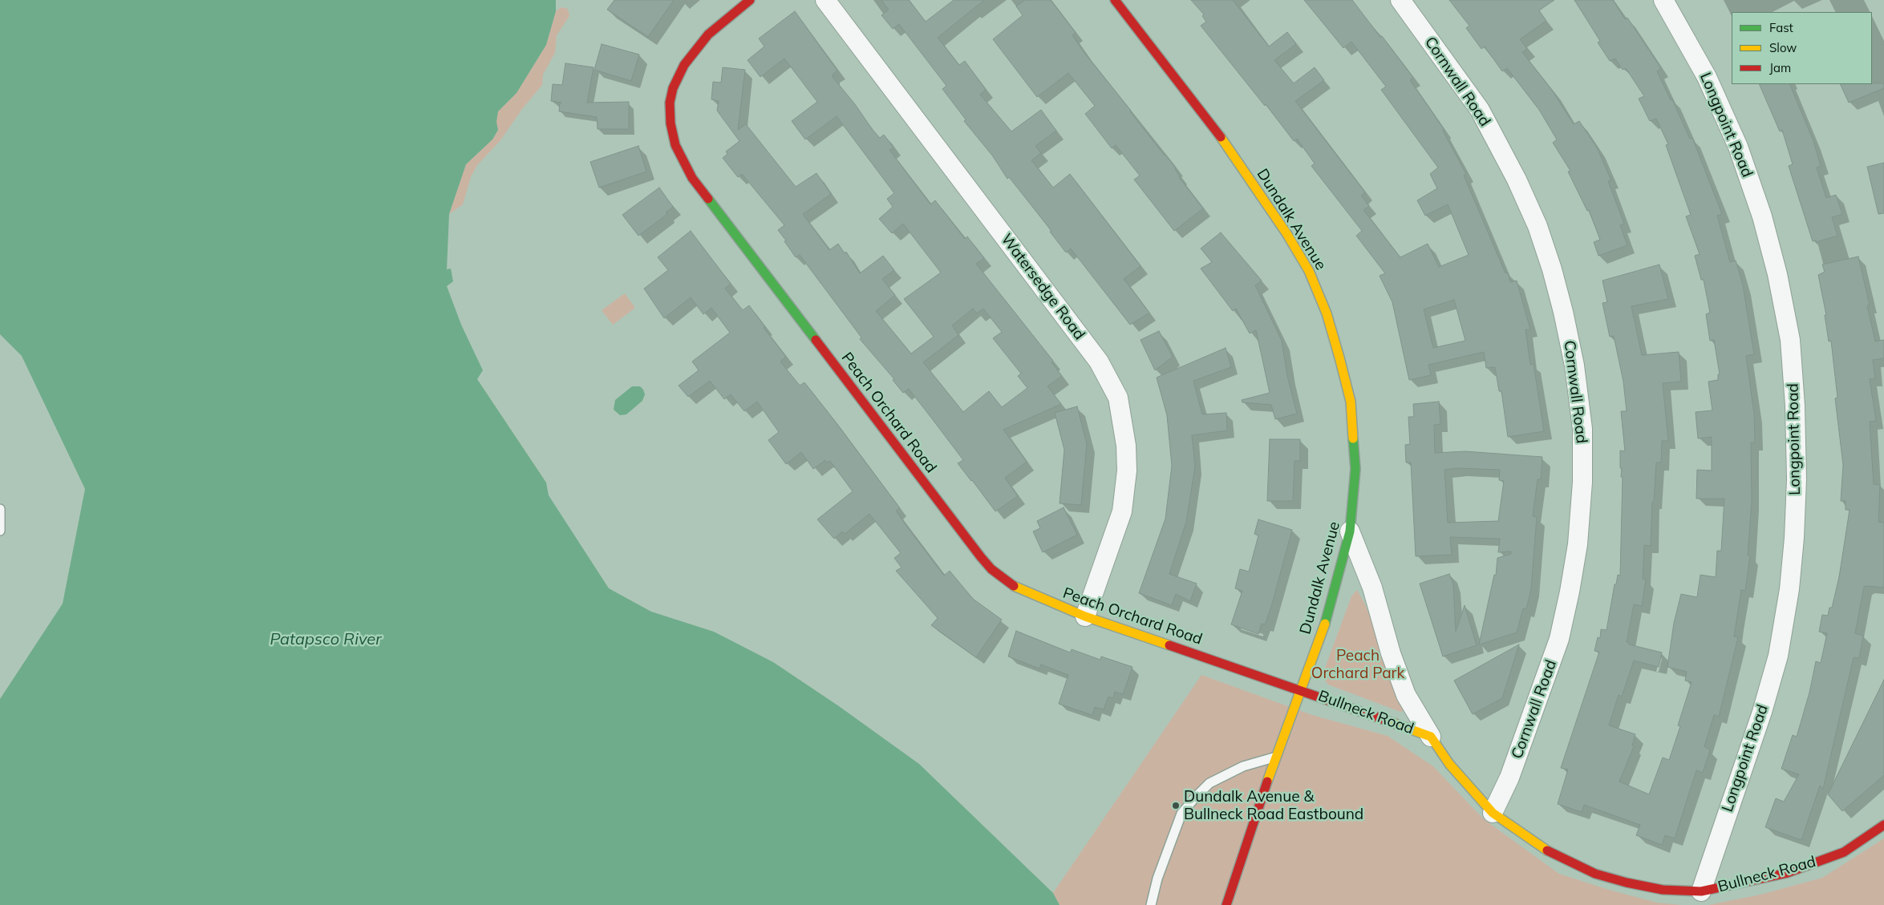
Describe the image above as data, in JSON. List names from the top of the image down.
{
  "streets": {
    "street": [
      "Cornwall Road",
      "Longpoint Road",
      "Dundalk Avenue",
      "Watersedge Road",
      "Peach Orchard Road",
      "Bullneck Road"
    ]
  },
  "crossings": [
    ["Cornwall Road", "Bullneck Road"],
    ["Longpoint Road", "Bullneck Road"],
    ["Dundalk Avenue", "Peach Orchard Road"],
    ["Dundalk Avenue", "Bullneck Road"],
    ["Watersedge Road", "Peach Orchard Road"],
    ["Peach Orchard Road", "Bullneck Road"]
  ],
  "water": ["Patapsco River"],
  "parks": ["Peach Orchard Park"],
  "places": ["Dundalk Avenue & Bullneck Road Eastbound"],
  "legend": ["Fast", "Slow", "Jam"]
}
